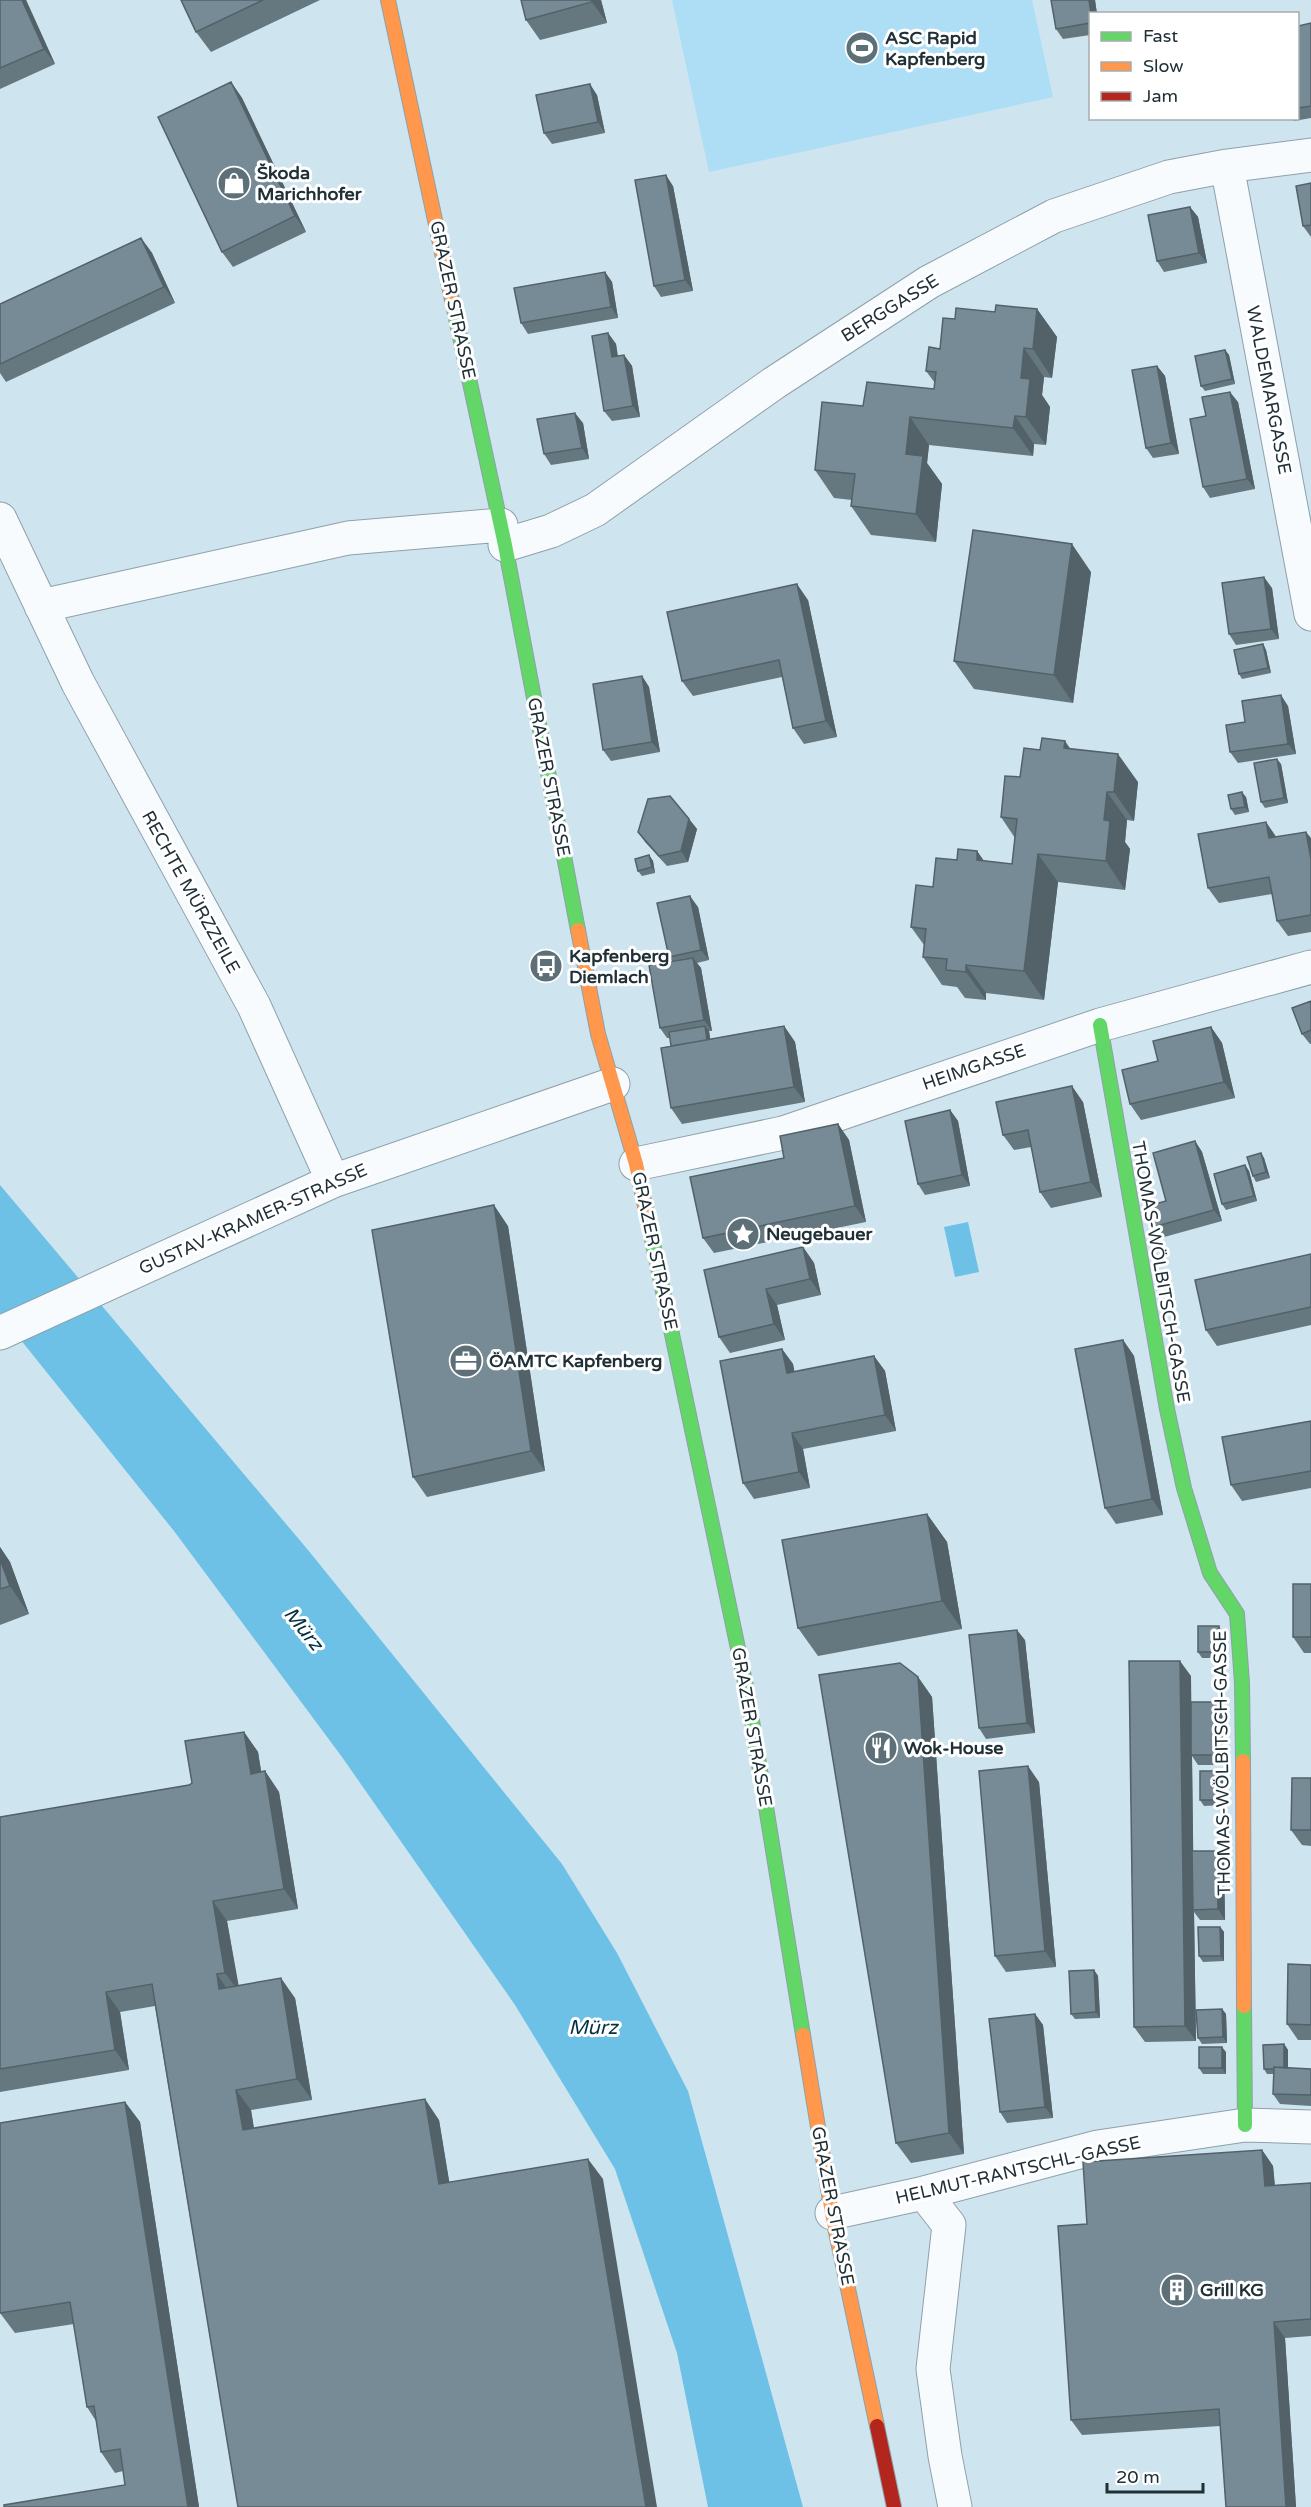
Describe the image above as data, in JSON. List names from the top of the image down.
{
  "streets": {
    "main road": ["GRAZER STRASSE", "THOMAS-WÖLBITSCH-GASSE"],
    "street": [
      "BERGGASSE",
      "WALDEMARGASSE",
      "RECHTE MÜRZZEILE",
      "HEIMGASSE",
      "GUSTAV-KRAMER-STRASSE",
      "HELMUT-RANTSCHL-GASSE"
    ]
  },
  "crossings": [
    ["GRAZER STRASSE", "BERGGASSE"],
    ["GRAZER STRASSE", "HEIMGASSE"],
    ["GRAZER STRASSE", "GUSTAV-KRAMER-STRASSE"],
    ["GRAZER STRASSE", "HELMUT-RANTSCHL-GASSE"],
    ["BERGGASSE", "WALDEMARGASSE"],
    ["RECHTE MÜRZZEILE", "GUSTAV-KRAMER-STRASSE"],
    ["HEIMGASSE", "THOMAS-WÖLBITSCH-GASSE"],
    ["THOMAS-WÖLBITSCH-GASSE", "HELMUT-RANTSCHL-GASSE"]
  ],
  "water": ["Mürz"],
  "places": {
    "sports": ["ASC Rapid Kapfenberg"],
    "shop": ["Škoda Marichhofer"],
    "bus stop": ["Kapfenberg Diemlach"],
    "place": ["Neugebauer"],
    "office": ["ÖAMTC Kapfenberg"],
    "restaurant": ["Wok-House"],
    "building": ["Grill KG"]
  },
  "legend": ["Fast", "Slow", "Jam"],
  "scale_bar": "20 m"
}
